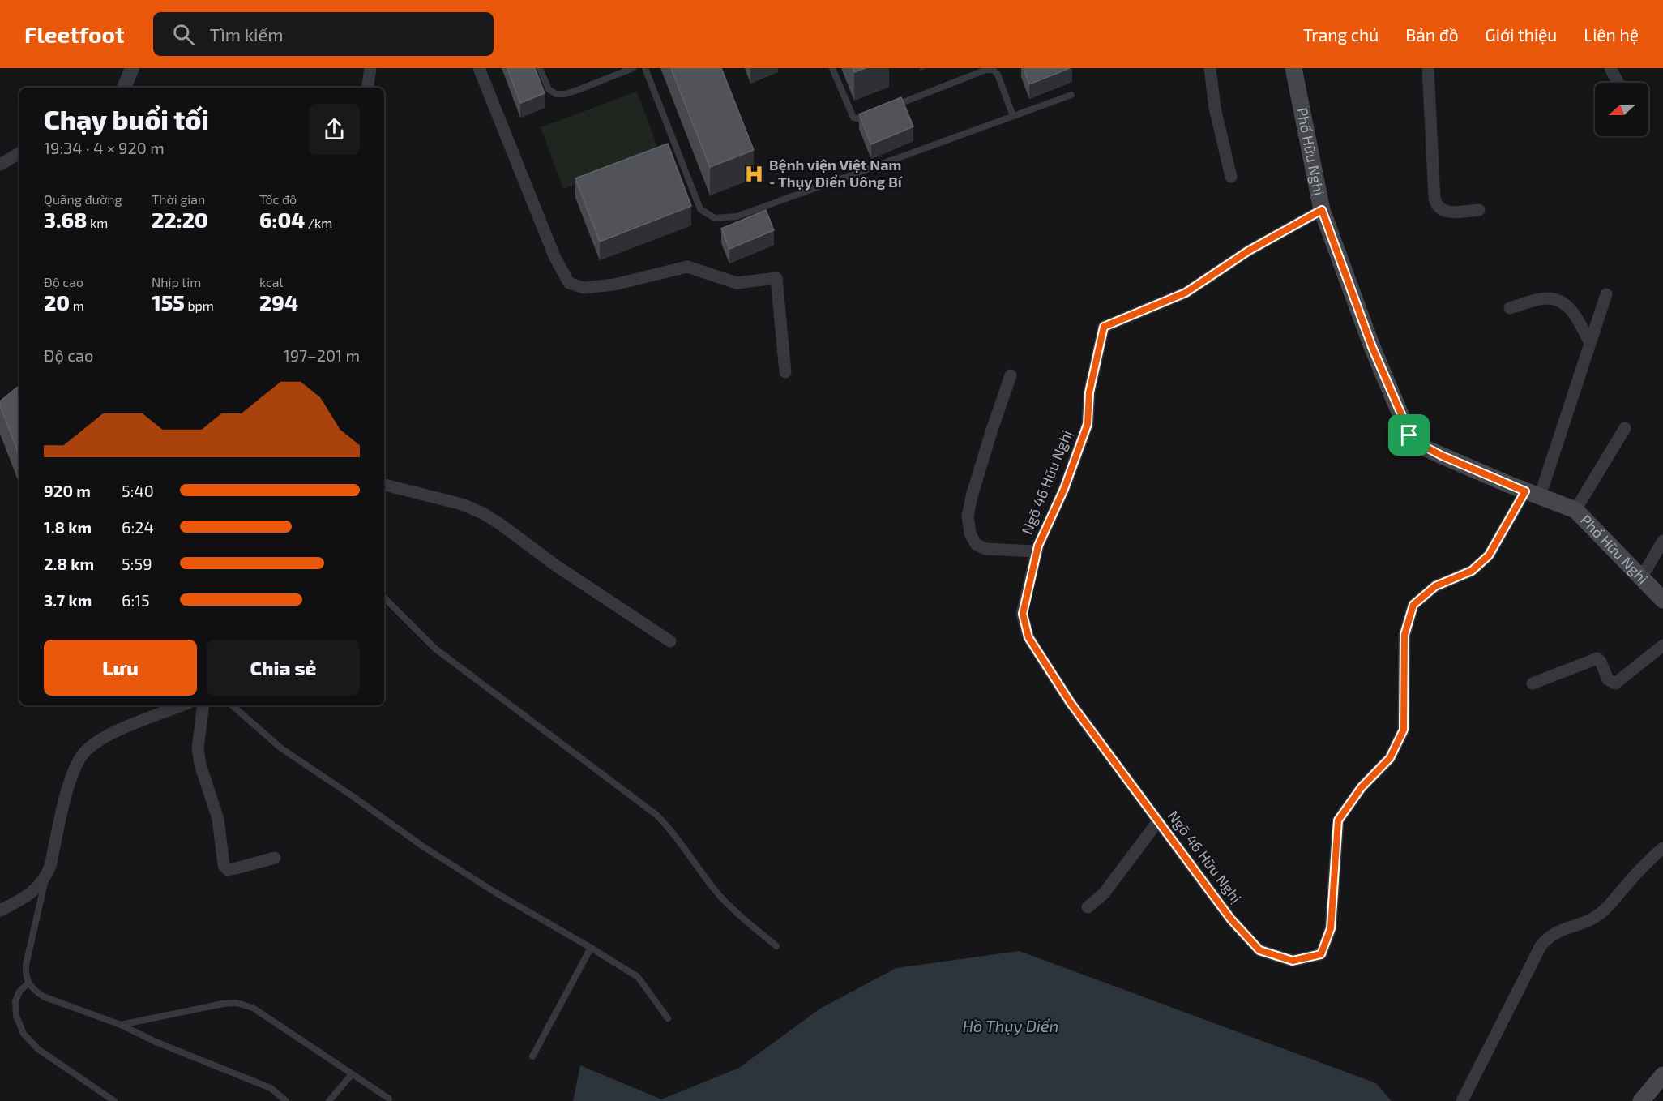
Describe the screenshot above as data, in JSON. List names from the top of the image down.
{
  "streets": {
    "main road": ["Phố Hữu Nghị"],
    "street": ["Ngõ 46 Hữu Nghị"]
  },
  "crossings": [
    ["Phố Hữu Nghị", "Ngõ 46 Hữu Nghị"]
  ],
  "water": ["Hồ Thụy Điển"],
  "places": {
    "hospital": ["Bệnh viện Việt Nam - Thụy Điển Uông Bí"]
  },
  "north": "left",
  "page": {
    "header": "Fleetfoot",
    "search": "Tìm kiếm",
    "nav": [
      "Trang chủ",
      "Bản đồ",
      "Giới thiệu",
      "Liên hệ"
    ],
    "heading": ["Chạy buổi tối", "19:34 · 4 × 920 m"],
    "stats": [
      ["Quãng đường", "3.68 km"],
      ["Thời gian", "22:20"],
      ["Tốc độ", "6:04 /km"],
      ["Độ cao", "20 m"],
      ["Nhịp tim", "155 bpm"],
      ["kcal", "294"]
    ],
    "chart": ["Độ cao", "197–201 m"],
    "list": [
      {
        "name": "920 m",
        "note": "5:40"
      },
      {
        "name": "1.8 km",
        "note": "6:24"
      },
      {
        "name": "2.8 km",
        "note": "5:59"
      },
      {
        "name": "3.7 km",
        "note": "6:15"
      }
    ],
    "buttons": ["Lưu", "Chia sẻ"]
  }
}
